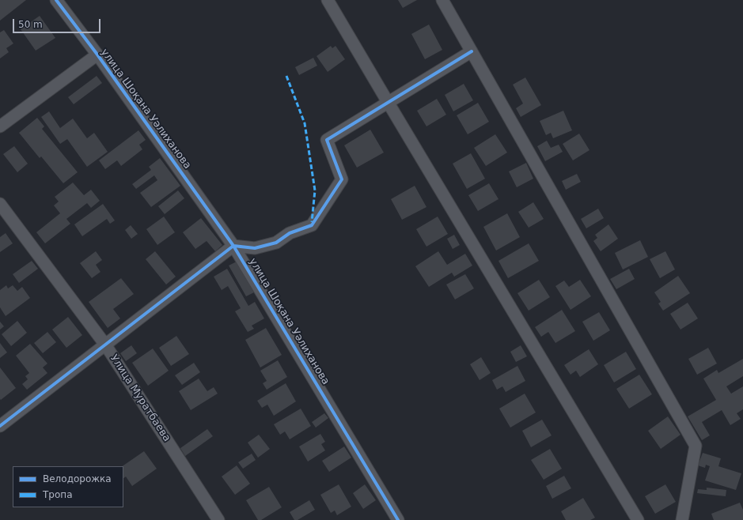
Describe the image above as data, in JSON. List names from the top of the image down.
{
  "streets": {
    "street": ["улица Шоқана Уәлиханова", "Улица Муратбаева"]
  },
  "legend": ["Велодорожка", "Тропа"],
  "scale_bar": "50 m"
}
